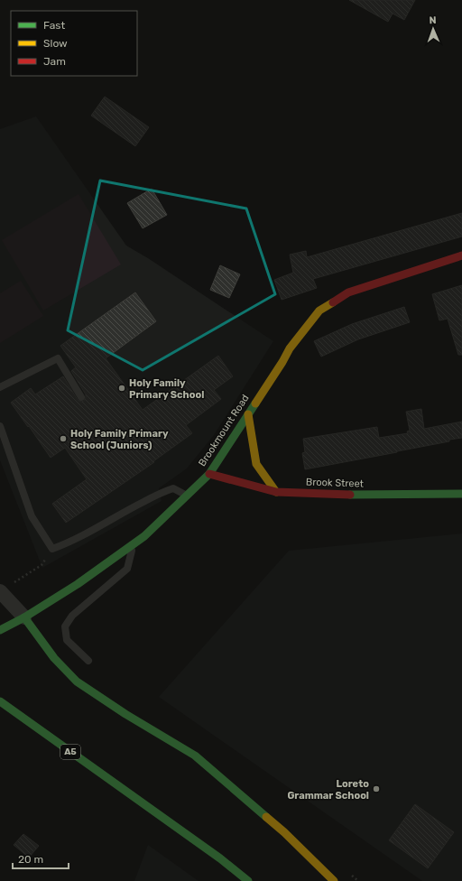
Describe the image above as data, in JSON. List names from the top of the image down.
{
  "streets": {
    "main road": ["Brookmount Road", "Brook Street", "A5"]
  },
  "crossings": [
    ["Brookmount Road", "Brook Street"]
  ],
  "places": ["Holy Family Primary School", "Holy Family Primary School (Juniors)", "Loreto Grammar School"],
  "legend": ["Fast", "Slow", "Jam"],
  "scale_bar": "20 m",
  "north": "top"
}
